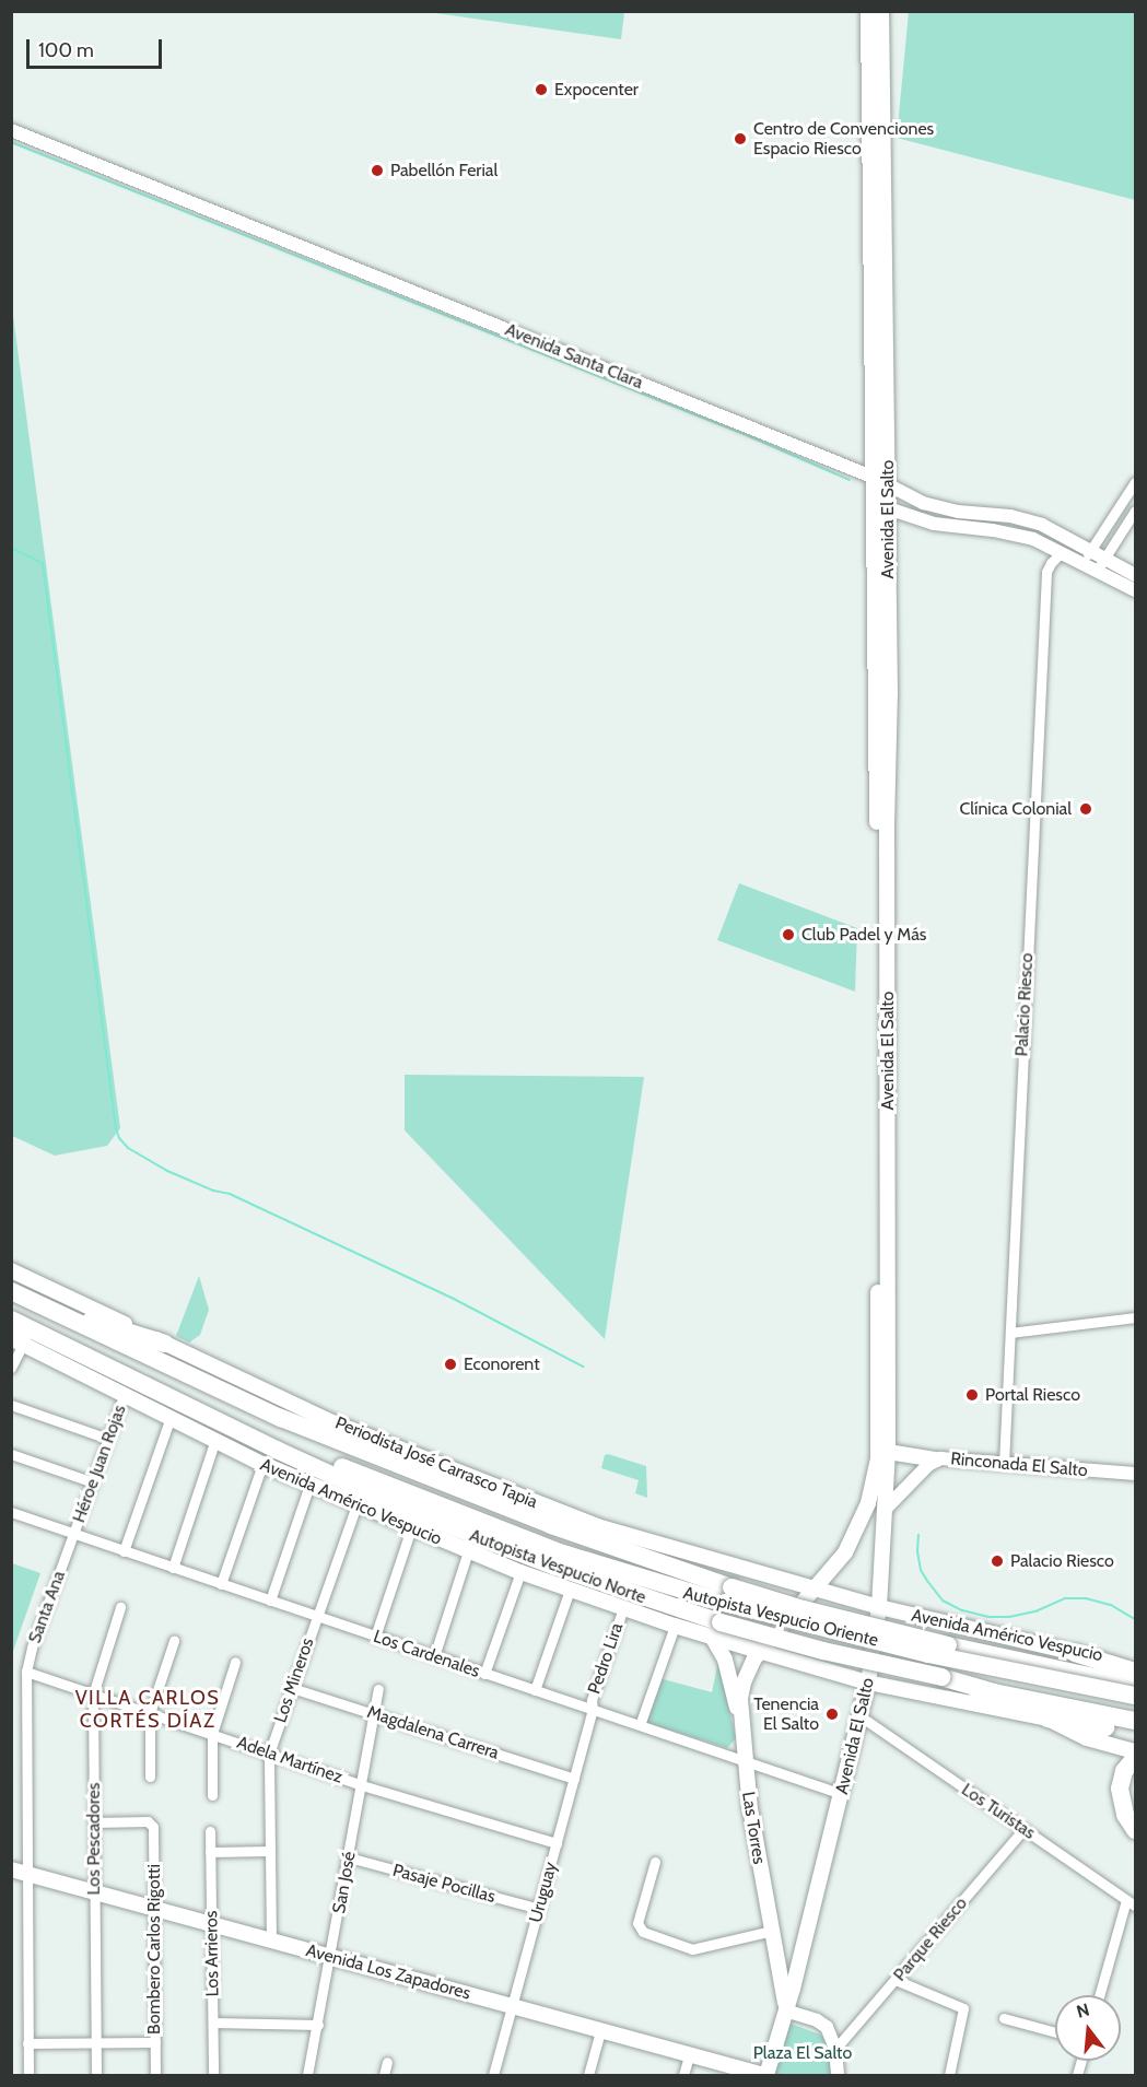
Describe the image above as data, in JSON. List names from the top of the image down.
{
  "streets": {
    "highway": ["Autopista Vespucio Norte", "Autopista Vespucio Oriente"],
    "main road": [
      "Avenida El Salto",
      "Periodista José Carrasco Tapia",
      "Avenida Américo Vespucio",
      "Las Torres",
      "Avenida Los Zapadores"
    ],
    "street": [
      "Avenida Santa Clara",
      "Palacio Riesco",
      "Héroe Juan Rojas",
      "Rinconada El Salto",
      "Santa Ana",
      "Los Cardenales",
      "Pedro Lira",
      "Los Mineros",
      "Magdalena Carrera",
      "Adela Martínez",
      "Los Turistas",
      "Los Pescadores",
      "San José",
      "Pasaje Pocillas",
      "Uruguay",
      "Parque Riesco",
      "Bombero Carlos Rigotti",
      "Los Arrieros"
    ]
  },
  "crossings": [
    ["Avenida Santa Clara", "Avenida El Salto"],
    ["Avenida El Salto", "Periodista José Carrasco Tapia"],
    ["Avenida El Salto", "Rinconada El Salto"],
    ["Avenida El Salto", "Avenida Américo Vespucio"],
    ["Avenida El Salto", "Los Cardenales"],
    ["Avenida El Salto", "Los Turistas"],
    ["Avenida El Salto", "Las Torres"],
    ["Avenida El Salto", "Avenida Los Zapadores"],
    ["Palacio Riesco", "Rinconada El Salto"],
    ["Periodista José Carrasco Tapia", "Avenida Américo Vespucio"],
    ["Héroe Juan Rojas", "Avenida Américo Vespucio"],
    ["Héroe Juan Rojas", "Santa Ana"],
    ["Héroe Juan Rojas", "Los Cardenales"],
    ["Avenida Américo Vespucio", "Autopista Vespucio Norte"],
    ["Avenida Américo Vespucio", "Pedro Lira"],
    ["Avenida Américo Vespucio", "Los Mineros"],
    ["Avenida Américo Vespucio", "Las Torres"],
    ["Autopista Vespucio Norte", "Autopista Vespucio Oriente"],
    ["Santa Ana", "Los Cardenales"],
    ["Santa Ana", "Adela Martínez"],
    ["Santa Ana", "Avenida Los Zapadores"],
    ["Los Cardenales", "Pedro Lira"],
    ["Los Cardenales", "Los Mineros"],
    ["Los Cardenales", "Las Torres"],
    ["Los Cardenales", "Uruguay"],
    ["Pedro Lira", "Uruguay"],
    ["Los Mineros", "Magdalena Carrera"],
    ["Los Mineros", "Adela Martínez"],
    ["Los Mineros", "Avenida Los Zapadores"],
    ["Magdalena Carrera", "San José"],
    ["Magdalena Carrera", "Uruguay"],
    ["Adela Martínez", "Los Pescadores"],
    ["Adela Martínez", "San José"],
    ["Adela Martínez", "Uruguay"],
    ["Los Turistas", "Parque Riesco"],
    ["Los Pescadores", "Bombero Carlos Rigotti"],
    ["Los Pescadores", "Avenida Los Zapadores"],
    ["San José", "Pasaje Pocillas"],
    ["San José", "Avenida Los Zapadores"],
    ["Pasaje Pocillas", "Uruguay"],
    ["Uruguay", "Avenida Los Zapadores"],
    ["Bombero Carlos Rigotti", "Avenida Los Zapadores"],
    ["Los Arrieros", "Avenida Los Zapadores"]
  ],
  "districts": ["VILLA CARLOS CORTÉS DÍAZ"],
  "parks": ["Plaza El Salto"],
  "places": [
    "Expocenter",
    "Centro de Convenciones Espacio Riesco",
    "Pabellón Ferial",
    "Clínica Colonial",
    "Club Padel y Más",
    "Econorent",
    "Portal Riesco",
    "Palacio Riesco",
    "Tenencia El Salto"
  ],
  "scale_bar": "100 m",
  "north": "top"
}
